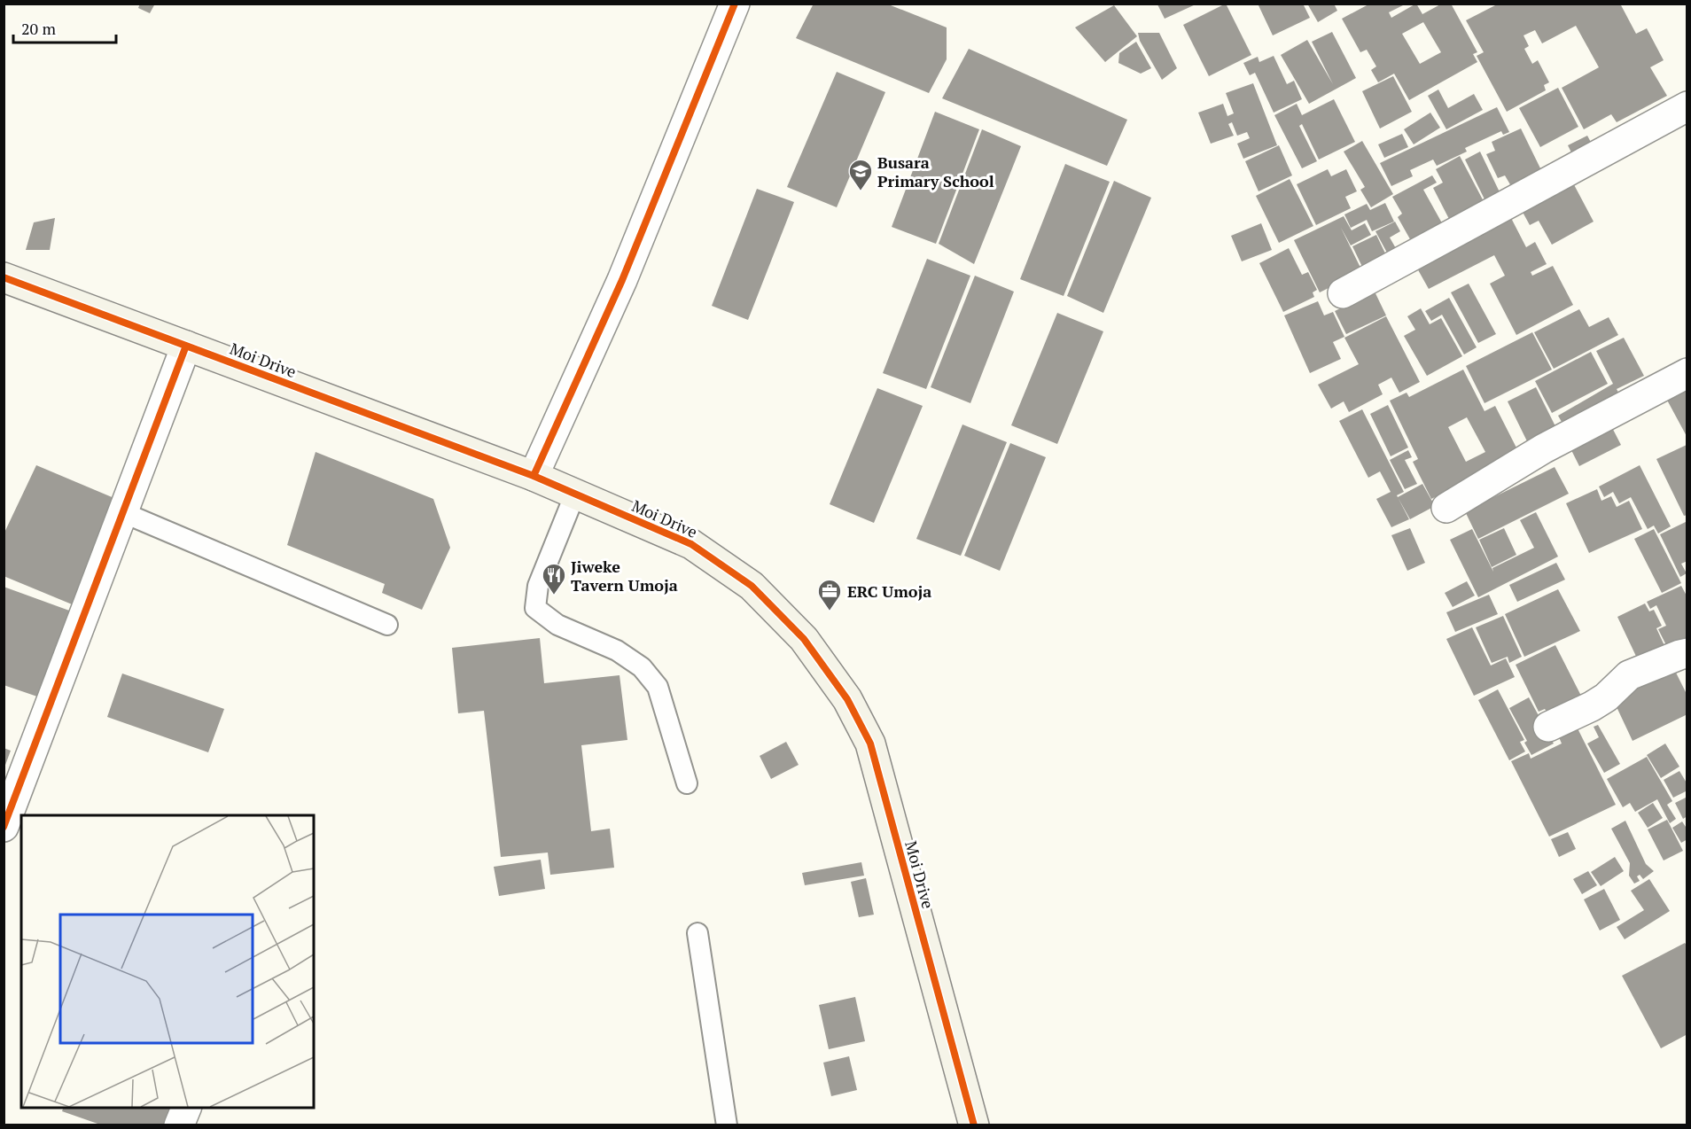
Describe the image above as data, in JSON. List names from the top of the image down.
{
  "streets": {
    "street": ["Moi Drive"]
  },
  "places": {
    "school or university": ["Busara Primary School"],
    "restaurant": ["Jiweke Tavern Umoja"],
    "office": ["ERC Umoja"]
  },
  "scale_bar": "20 m"
}
